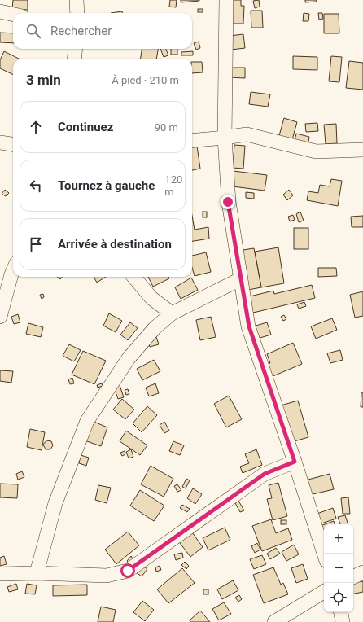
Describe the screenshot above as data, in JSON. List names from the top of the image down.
{
  "page": {
    "search": "Rechercher",
    "heading": ["3 min", "À pied · 210 m"],
    "list": [
      ["Continuez", "90 m"],
      ["Tournez à gauche", "120 m"],
      "Arrivée à destination"
    ],
    "map_buttons": ["+", "−"]
  }
}
